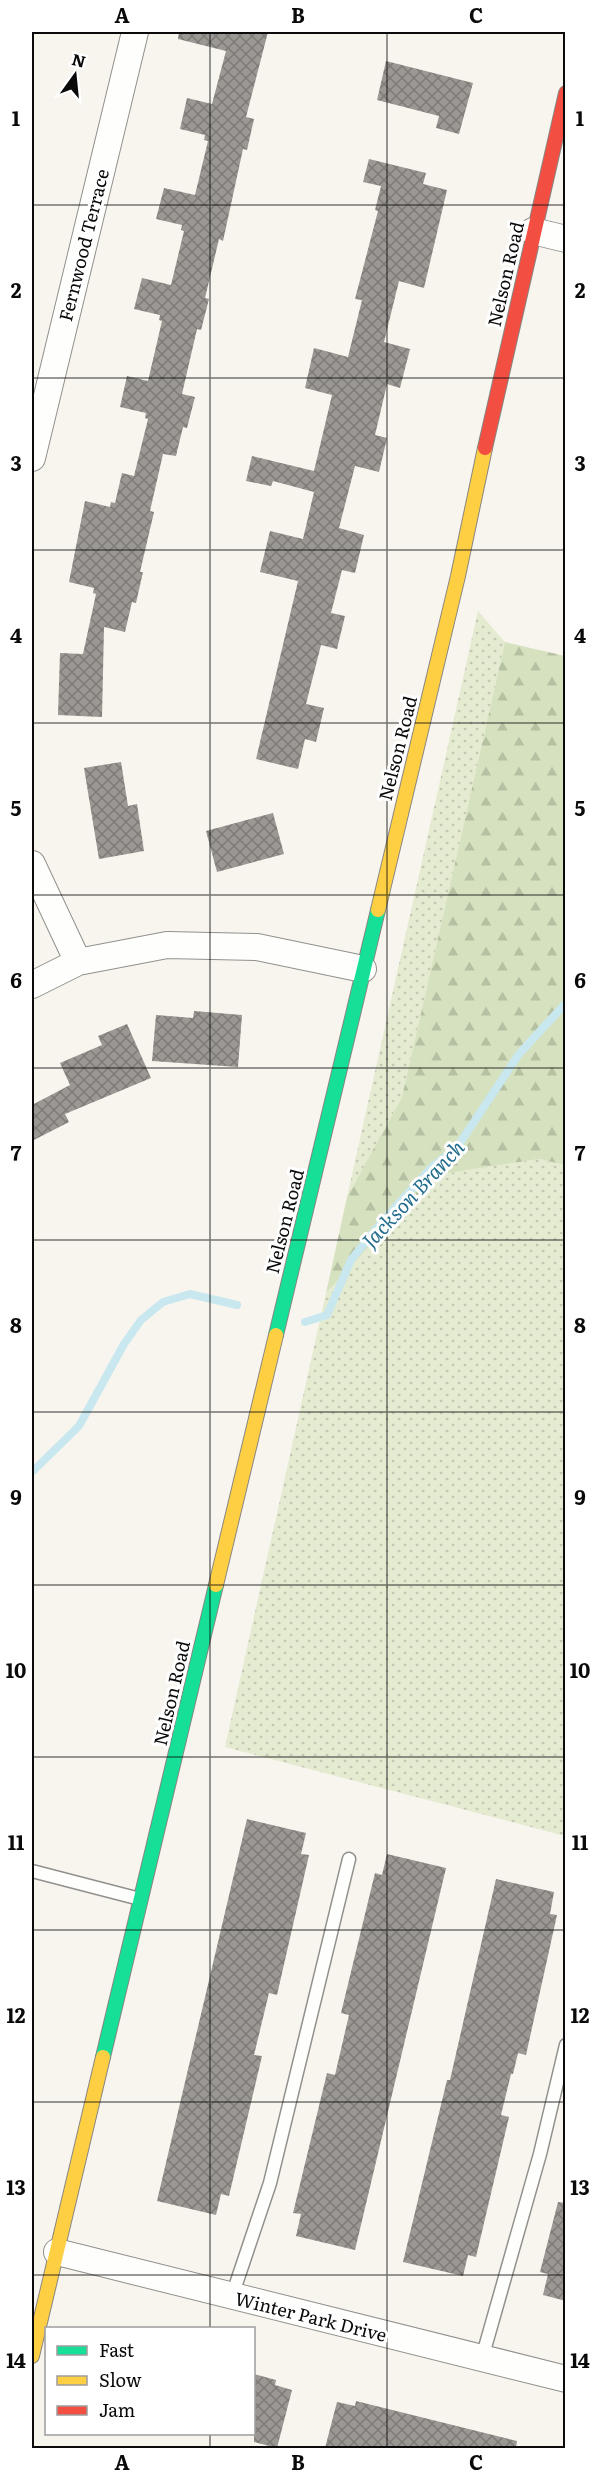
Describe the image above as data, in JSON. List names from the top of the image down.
{
  "streets": {
    "street": ["Fernwood Terrace", "Nelson Road", "Winter Park Drive"]
  },
  "crossings": [
    ["Nelson Road", "Winter Park Drive"]
  ],
  "water": ["Jackson Branch"],
  "legend": ["Fast", "Slow", "Jam"],
  "north": "top",
  "grid": {
    "columns": ["A", "B", "C"],
    "rows": [
      "1",
      "2",
      "3",
      "4",
      "5",
      "6",
      "7",
      "8",
      "9",
      "10",
      "11",
      "12",
      "13",
      "14"
    ]
  }
}
